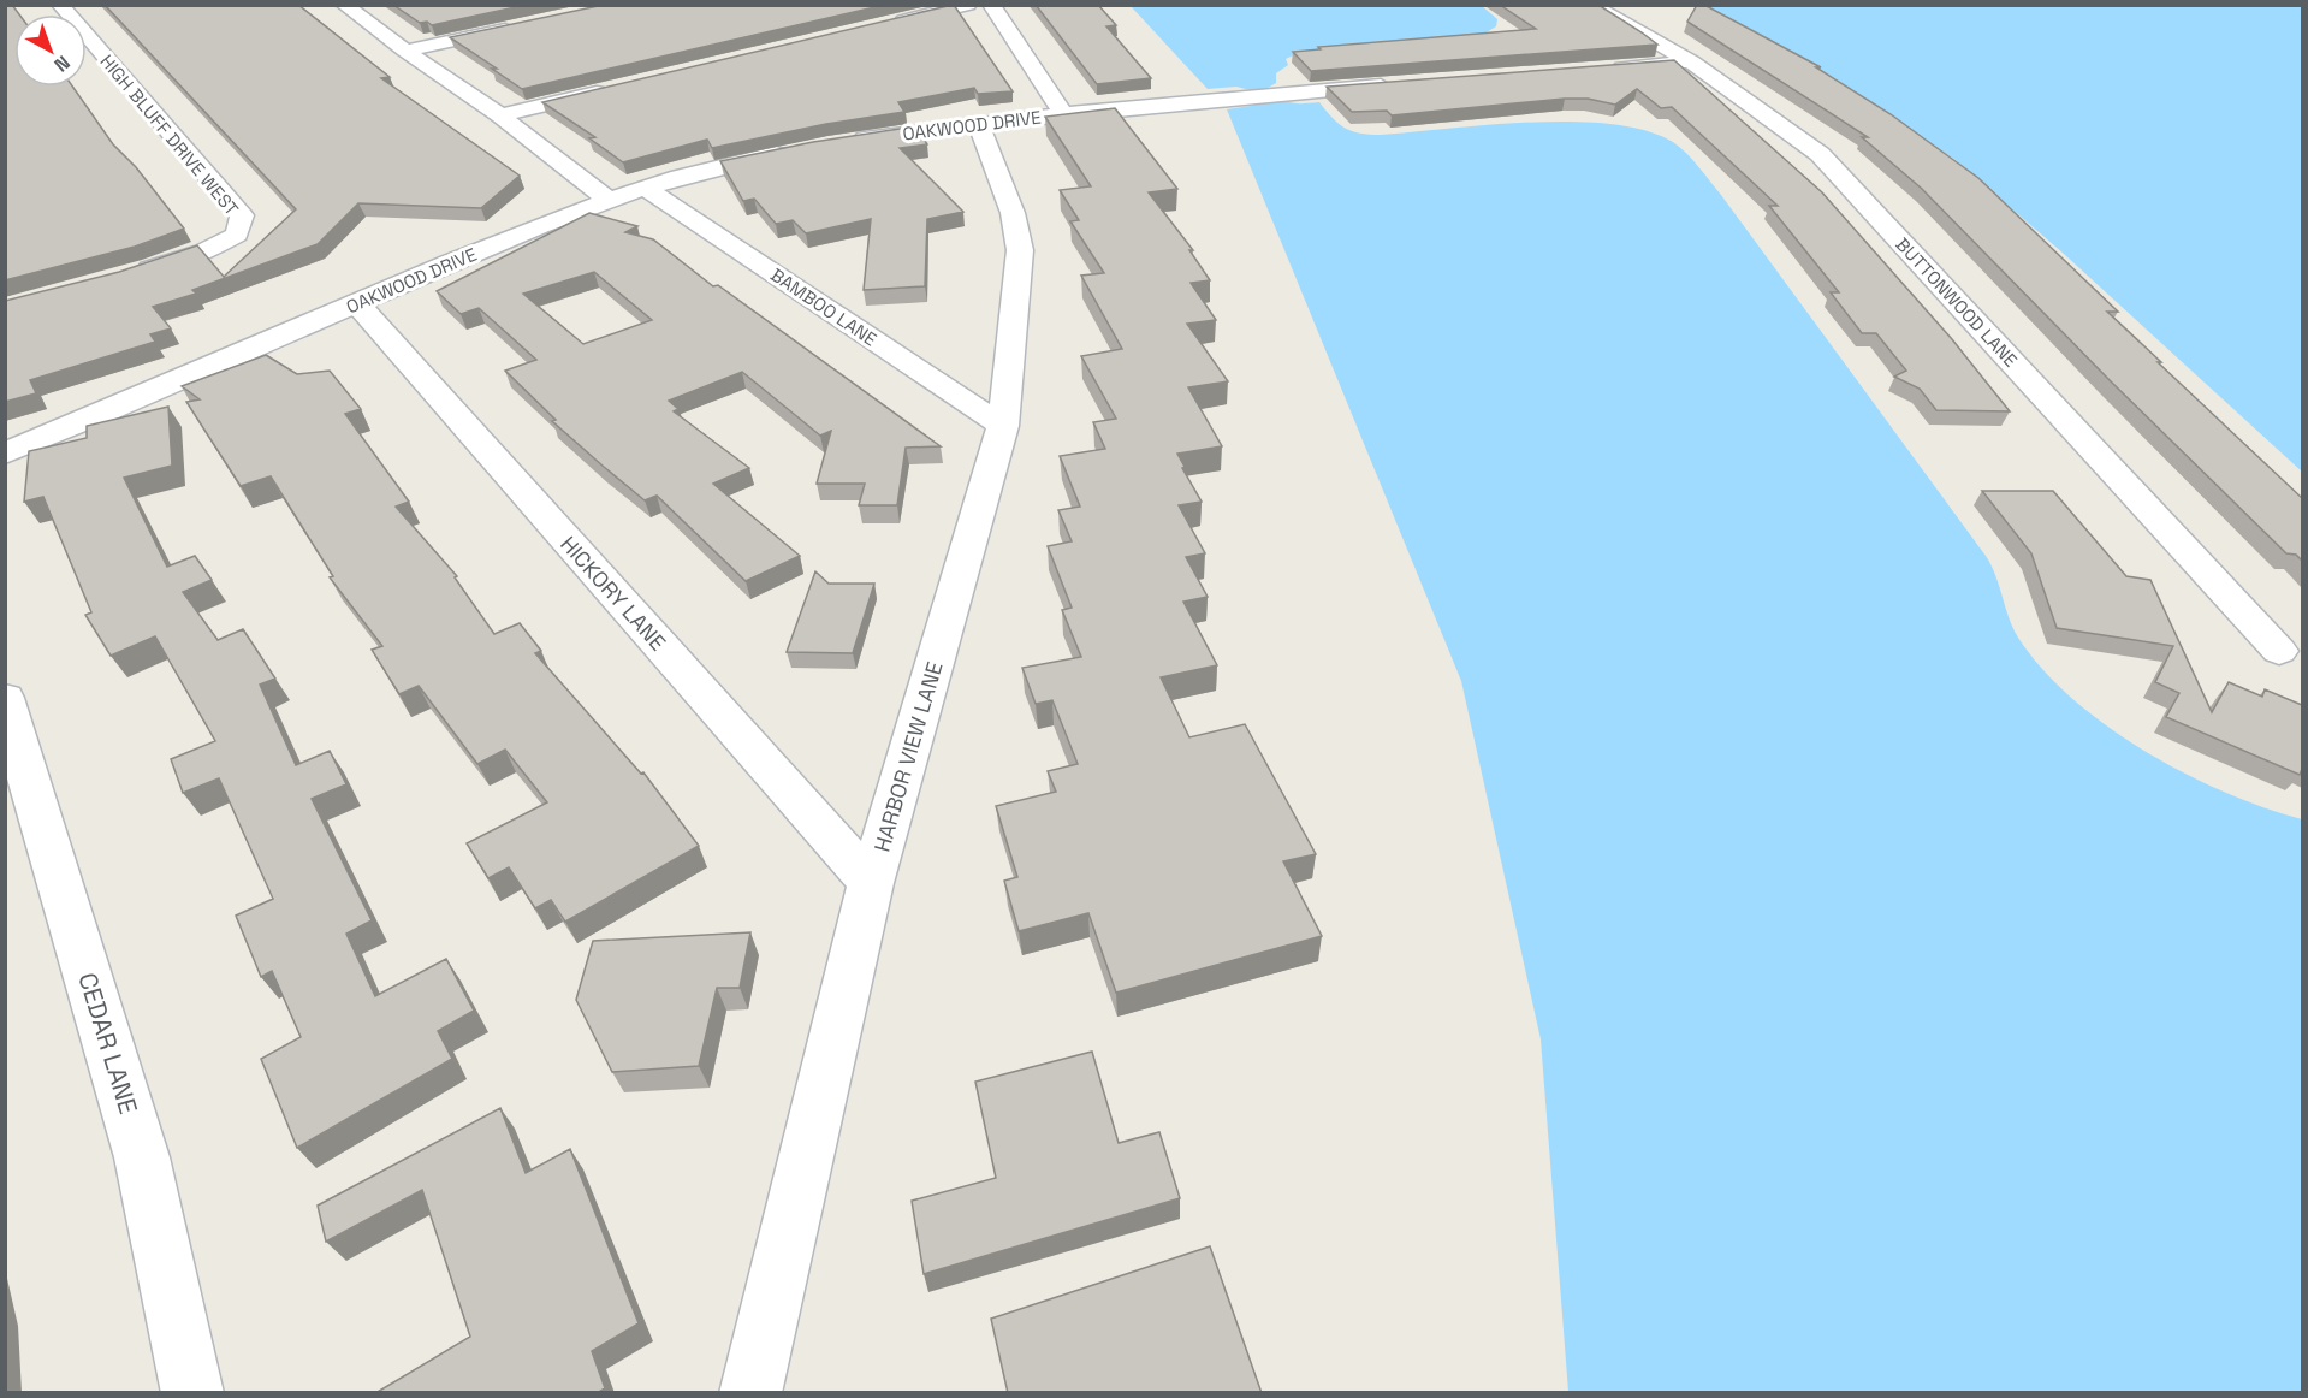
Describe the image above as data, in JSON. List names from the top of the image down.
{
  "streets": {
    "street": [
      "OAKWOOD DRIVE",
      "HIGH BLUFF DRIVE WEST",
      "BUTTONWOOD LANE",
      "BAMBOO LANE",
      "HICKORY LANE",
      "HARBOR VIEW LANE",
      "CEDAR LANE"
    ]
  },
  "crossings": [
    ["OAKWOOD DRIVE", "BAMBOO LANE"],
    ["OAKWOOD DRIVE", "HICKORY LANE"],
    ["OAKWOOD DRIVE", "HARBOR VIEW LANE"],
    ["BAMBOO LANE", "HARBOR VIEW LANE"],
    ["HICKORY LANE", "HARBOR VIEW LANE"]
  ],
  "north": "bottom right"
}
